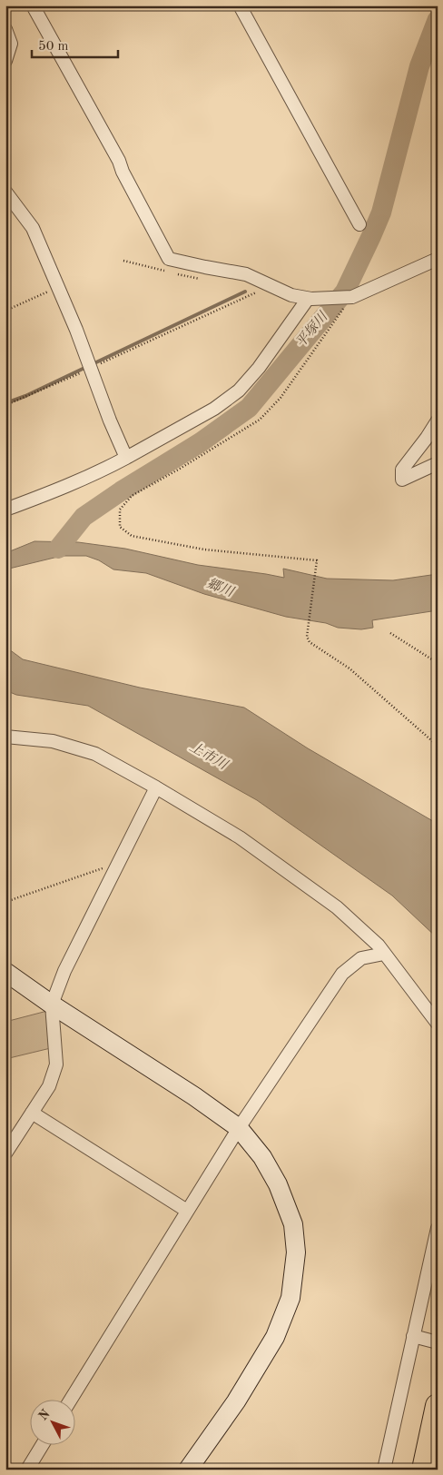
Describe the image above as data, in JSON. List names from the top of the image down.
{
  "water": ["平塚川", "郷川", "上市川"],
  "scale_bar": "50 m",
  "north": "top left"
}
